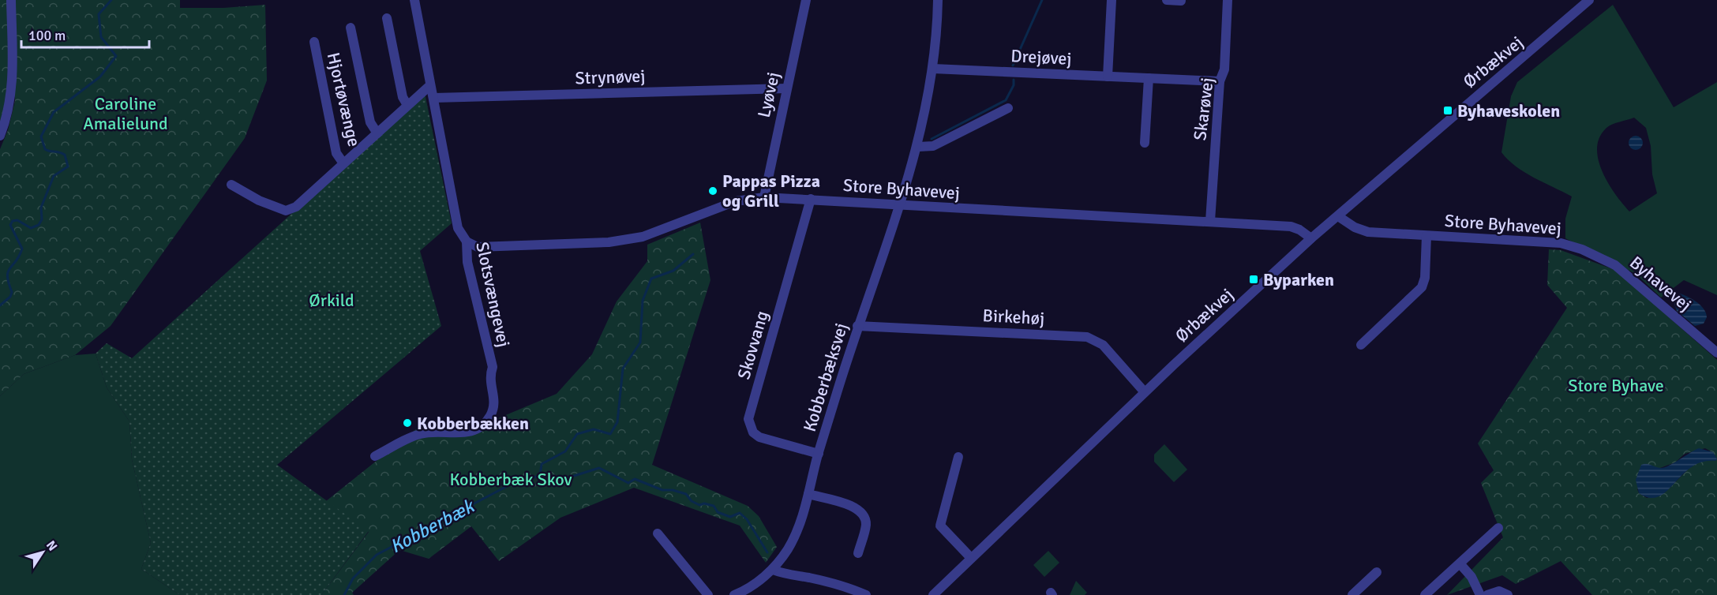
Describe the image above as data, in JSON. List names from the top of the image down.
{
  "streets": {
    "street": [
      "Drejøvej",
      "Ørbækvej",
      "Strynøvej",
      "Lyøvej",
      "Hjortøvænge",
      "Skarøvej",
      "Store Byhavevej",
      "Byhavevej",
      "Slotsvængevej",
      "Birkehøj",
      "Skovvang",
      "Kobberbæksvej"
    ]
  },
  "crossings": [
    ["Drejøvej", "Skarøvej"],
    ["Drejøvej", "Kobberbæksvej"],
    ["Ørbækvej", "Store Byhavevej"],
    ["Ørbækvej", "Birkehøj"],
    ["Strynøvej", "Lyøvej"],
    ["Strynøvej", "Slotsvængevej"],
    ["Lyøvej", "Store Byhavevej"],
    ["Hjortøvænge", "Slotsvængevej"],
    ["Skarøvej", "Store Byhavevej"],
    ["Store Byhavevej", "Byhavevej"],
    ["Store Byhavevej", "Slotsvængevej"],
    ["Store Byhavevej", "Skovvang"],
    ["Store Byhavevej", "Kobberbæksvej"],
    ["Birkehøj", "Kobberbæksvej"],
    ["Skovvang", "Kobberbæksvej"]
  ],
  "water": ["Kobberbæk"],
  "parks": [
    "Caroline Amalielund",
    "Ørkild",
    "Store Byhave",
    "Kobberbæk Skov"
  ],
  "places": {
    "transit": ["Byhaveskolen", "Byparken"],
    "other": ["Pappas Pizza og Grill", "Kobberbækken"]
  },
  "scale_bar": "100 m",
  "north": "top right"
}
